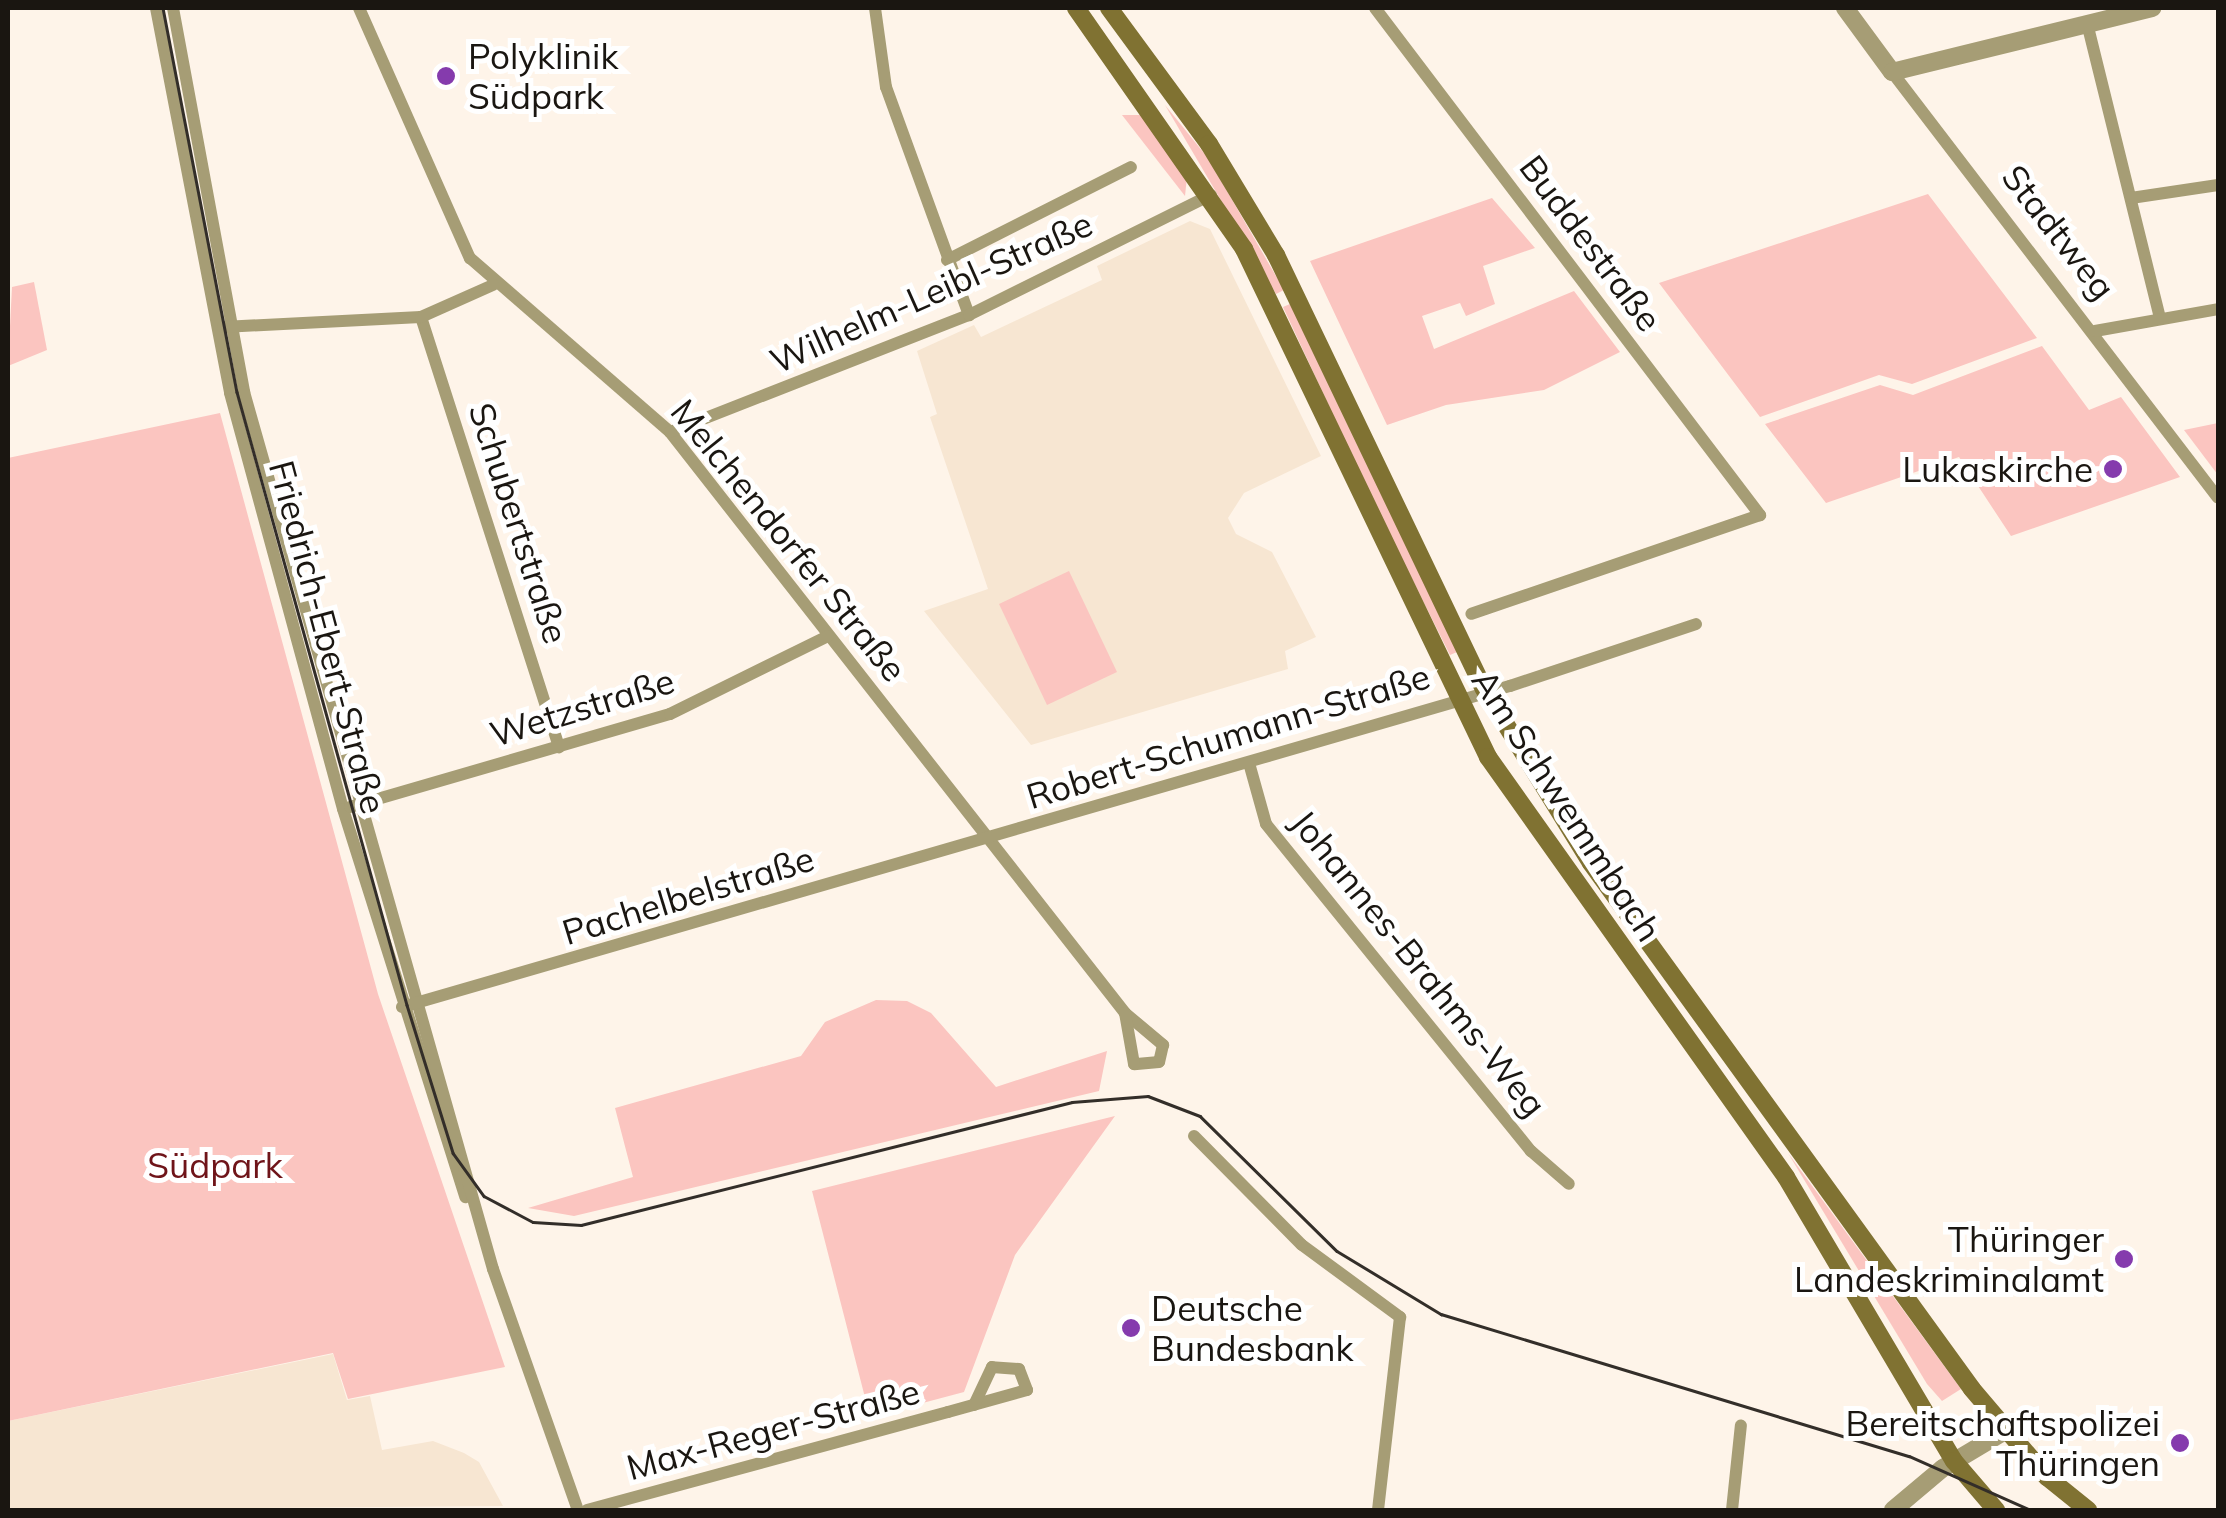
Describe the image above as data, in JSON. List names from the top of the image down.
{
  "streets": {
    "main road": ["Am Schwemmbach"],
    "street": [
      "Stadtweg",
      "Buddestraße",
      "Wilhelm-Leibl-Straße",
      "Schubertstraße",
      "Melchendorfer Straße",
      "Friedrich-Ebert-Straße",
      "Wetzstraße",
      "Robert-Schumann-Straße",
      "Pachelbelstraße",
      "Johannes-Brahms-Weg",
      "Max-Reger-Straße"
    ]
  },
  "crossings": [
    ["Wilhelm-Leibl-Straße", "Melchendorfer Straße"],
    ["Wilhelm-Leibl-Straße", "Am Schwemmbach"],
    ["Schubertstraße", "Wetzstraße"],
    ["Melchendorfer Straße", "Wetzstraße"],
    ["Melchendorfer Straße", "Robert-Schumann-Straße"],
    ["Melchendorfer Straße", "Pachelbelstraße"],
    ["Friedrich-Ebert-Straße", "Wetzstraße"],
    ["Friedrich-Ebert-Straße", "Pachelbelstraße"],
    ["Robert-Schumann-Straße", "Am Schwemmbach"],
    ["Robert-Schumann-Straße", "Pachelbelstraße"],
    ["Robert-Schumann-Straße", "Johannes-Brahms-Weg"]
  ],
  "parks": ["Südpark"],
  "places": [
    "Polyklinik Südpark",
    "Lukaskirche",
    "Thüringer Landeskriminalamt",
    "Deutsche Bundesbank",
    "Bereitschaftspolizei Thüringen"
  ]
}
